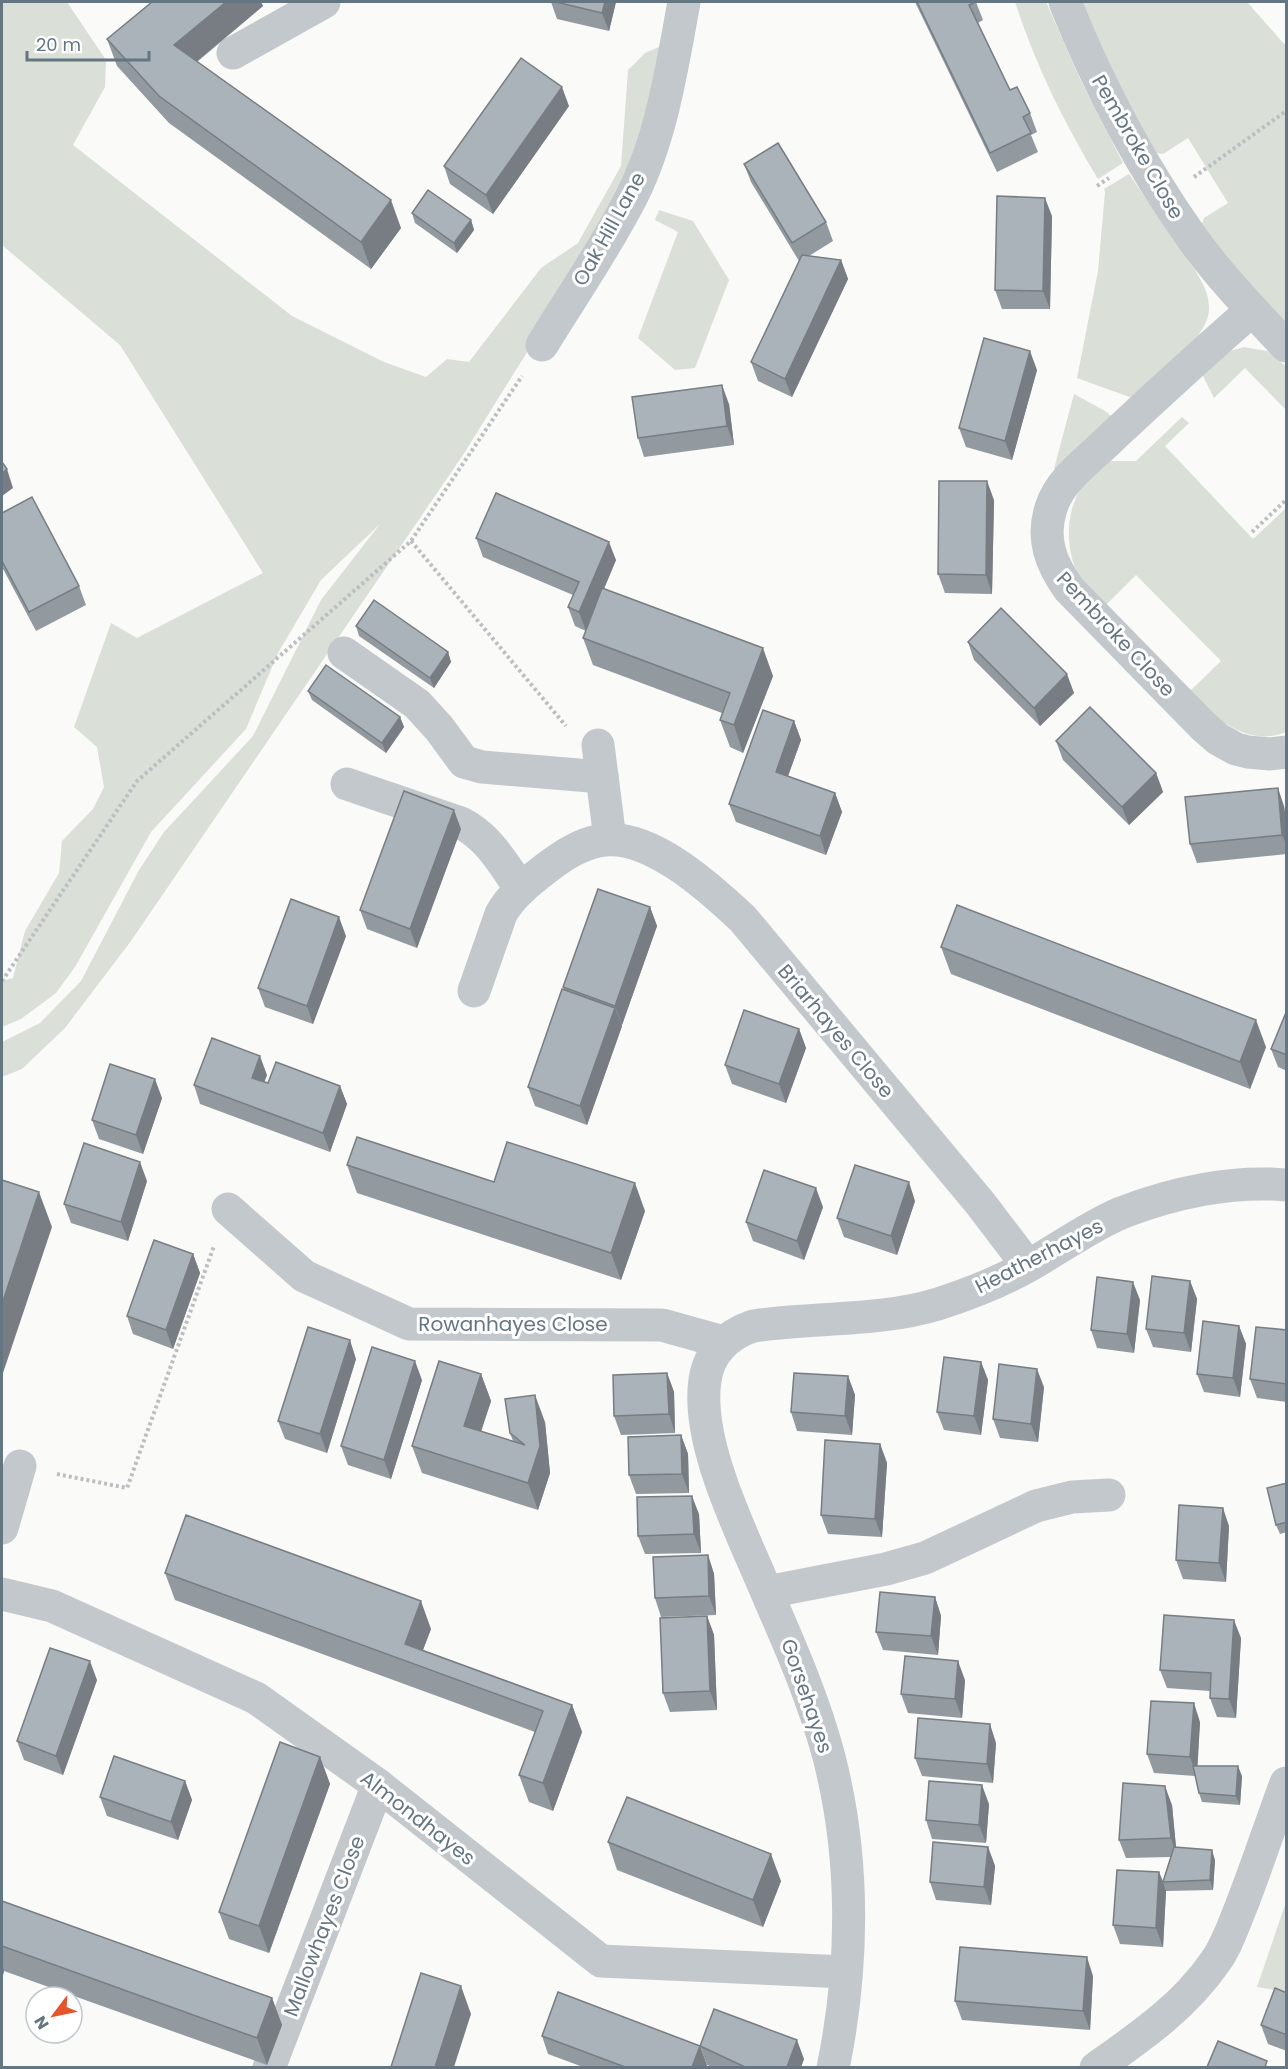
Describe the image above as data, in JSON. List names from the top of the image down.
{
  "streets": {
    "street": [
      "Pembroke Close",
      "Oak Hill Lane",
      "Briarhayes Close",
      "Heatherhayes",
      "Rowanhayes Close",
      "Gorsehayes",
      "Almondhayes",
      "Mallowhayes Close"
    ]
  },
  "crossings": [
    ["Briarhayes Close", "Heatherhayes"],
    ["Heatherhayes", "Rowanhayes Close"],
    ["Heatherhayes", "Gorsehayes"],
    ["Rowanhayes Close", "Gorsehayes"],
    ["Gorsehayes", "Almondhayes"],
    ["Almondhayes", "Mallowhayes Close"]
  ],
  "scale_bar": "20 m",
  "north": "bottom left"
}
